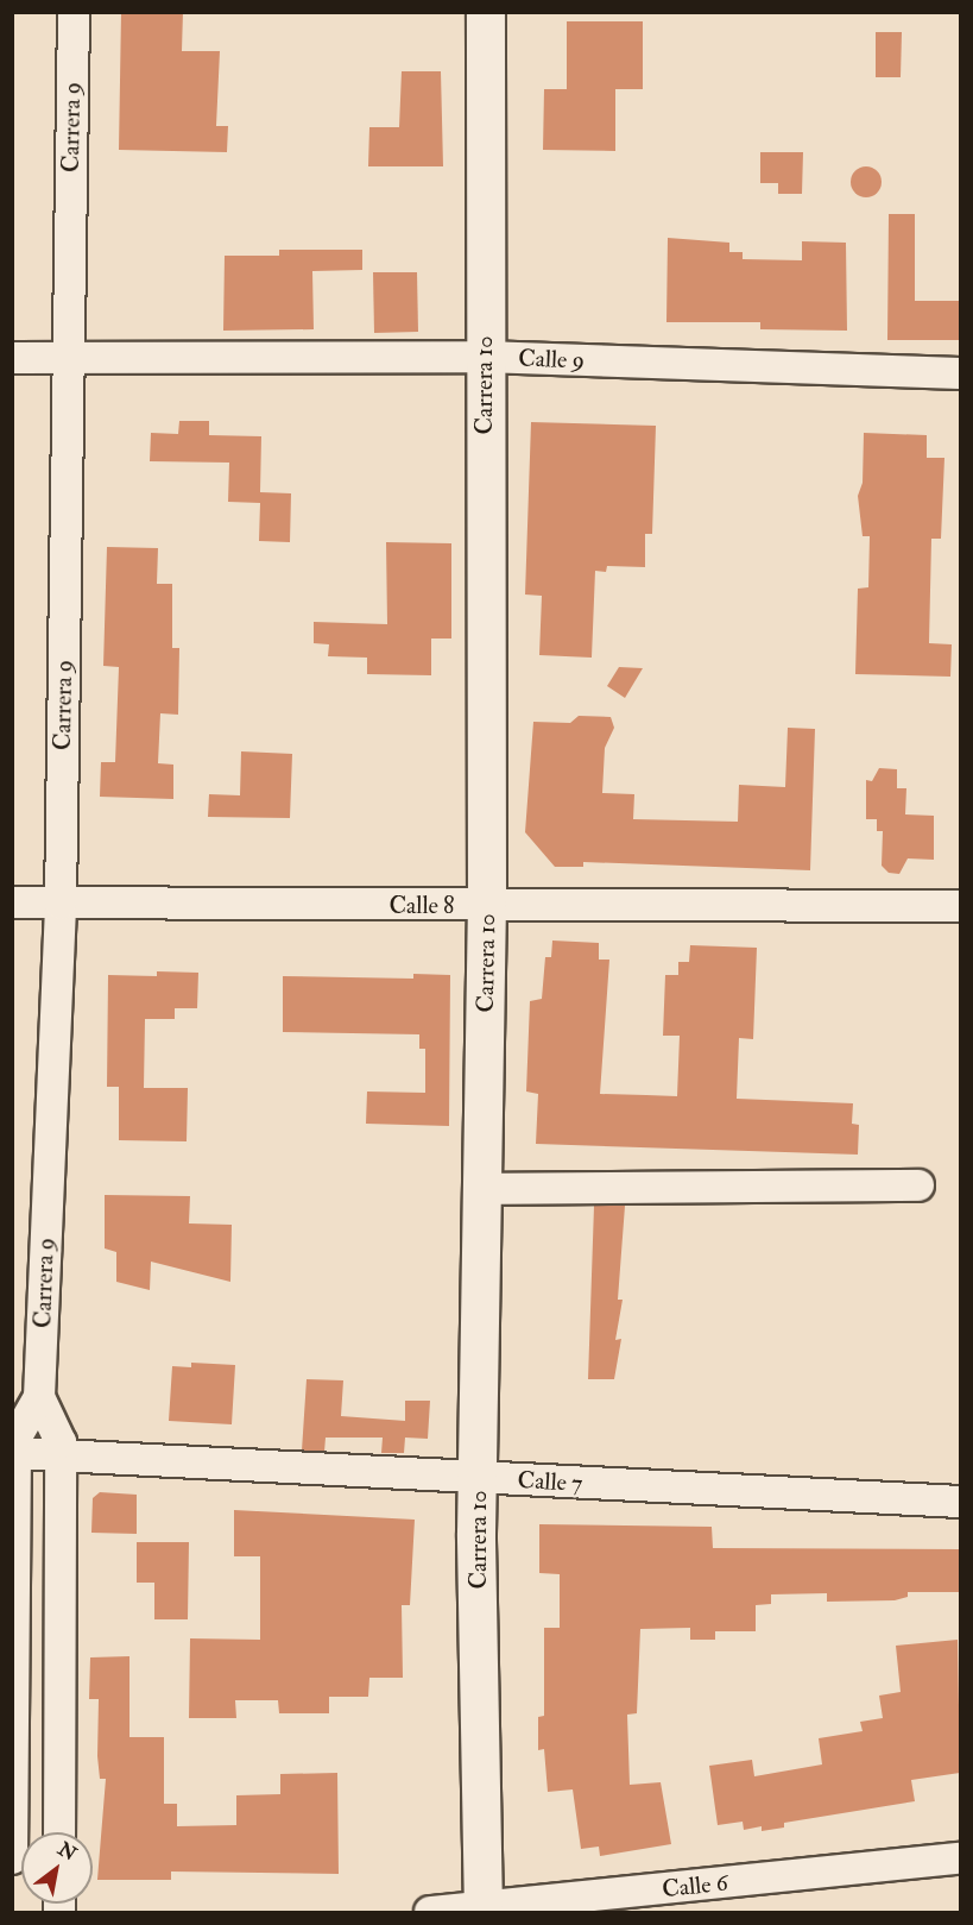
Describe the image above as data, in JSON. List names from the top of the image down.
{
  "streets": {
    "street": [
      "Carrera 9",
      "Calle 9",
      "Carrera 10",
      "Calle 8",
      "Calle 7",
      "Calle 6"
    ]
  },
  "crossings": [
    ["Carrera 9", "Calle 9"],
    ["Carrera 9", "Calle 8"],
    ["Carrera 9", "Calle 7"],
    ["Calle 9", "Carrera 10"],
    ["Carrera 10", "Calle 8"],
    ["Carrera 10", "Calle 7"],
    ["Carrera 10", "Calle 6"]
  ],
  "north": "top right"
}
